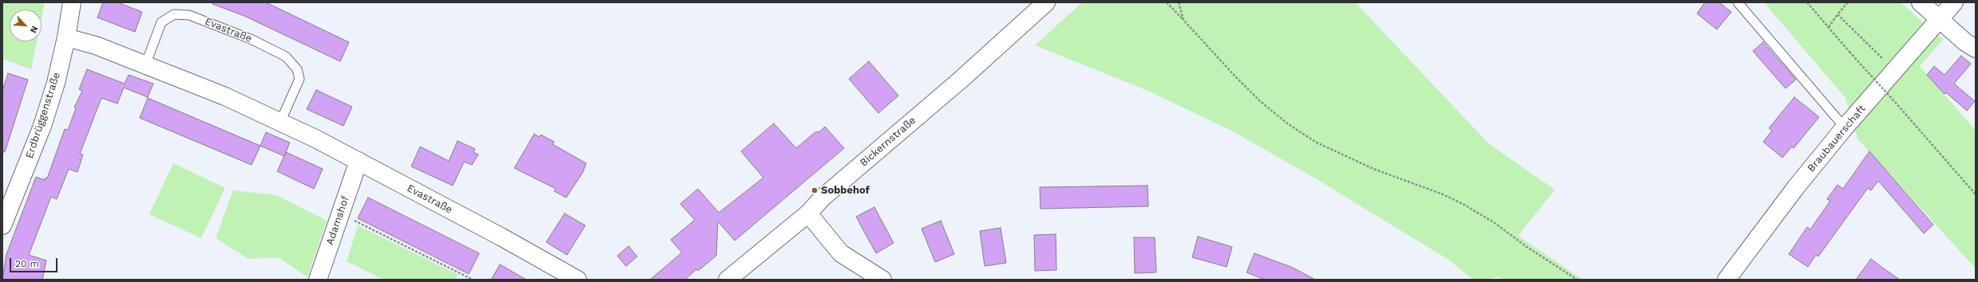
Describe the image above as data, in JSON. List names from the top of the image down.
{
  "streets": {
    "street": [
      "Evastraße",
      "Erdbrüggenstraße",
      "Braubauerschaft",
      "Bickernstraße",
      "Adamshof"
    ]
  },
  "crossings": [
    ["Evastraße", "Erdbrüggenstraße"],
    ["Evastraße", "Adamshof"]
  ],
  "places": ["Sobbehof"],
  "scale_bar": "20 m",
  "north": "bottom right"
}
